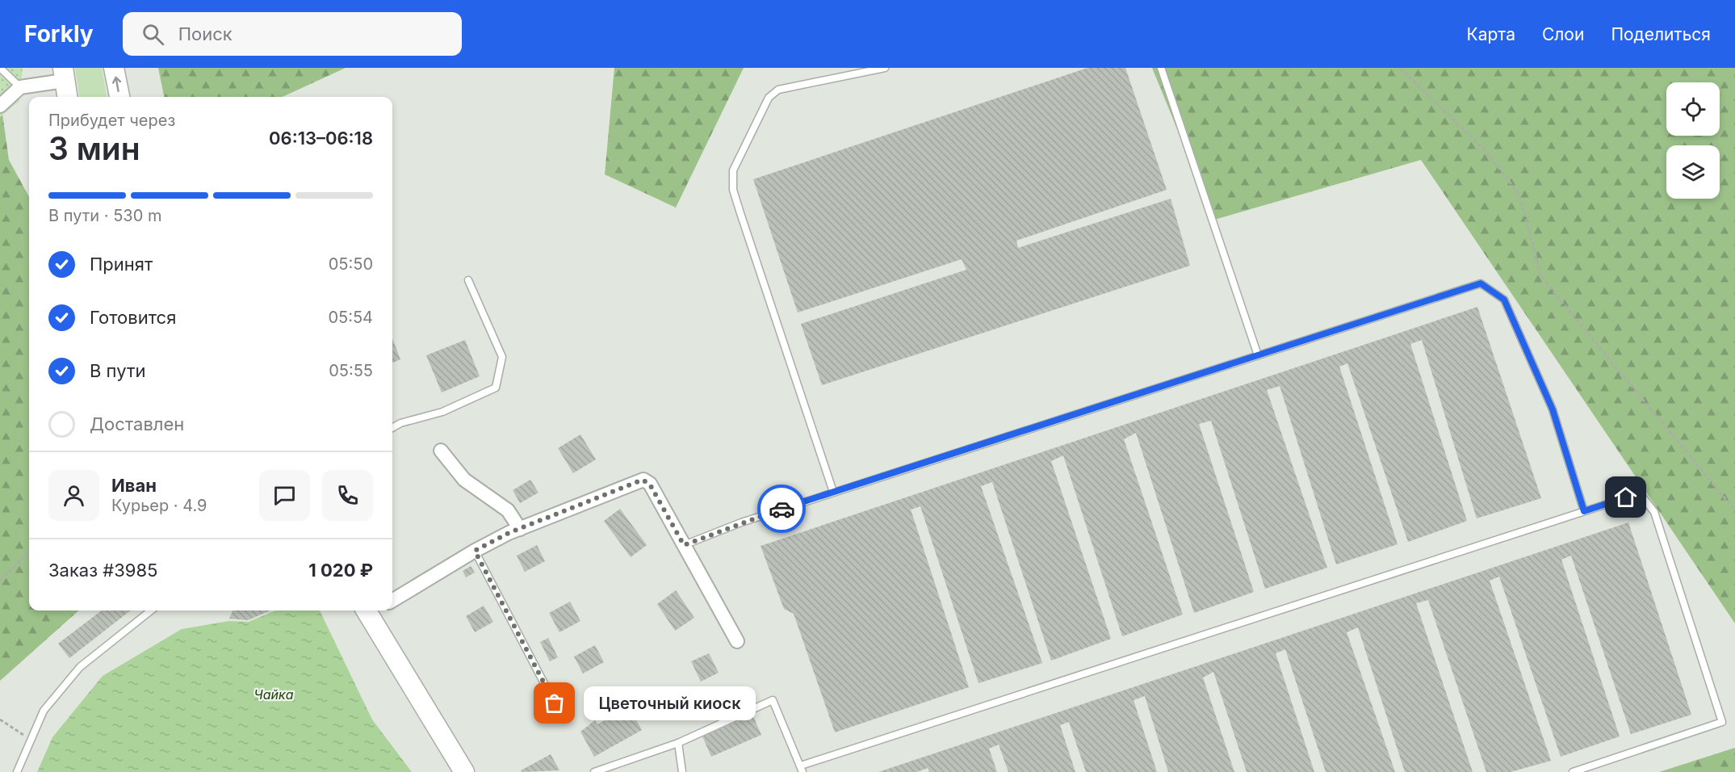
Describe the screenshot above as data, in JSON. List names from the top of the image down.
{
  "water": ["Чайка"],
  "places": ["Цветочный киоск"],
  "page": {
    "header": "Forkly",
    "search": "Поиск",
    "nav": ["Карта", "Слои", "Поделиться"],
    "heading": ["3 мин", "Прибудет через", "06:13–06:18"],
    "panel": [
      "Иван",
      "Курьер · 4.9",
      "Заказ #3985",
      "1 020 ₽"
    ],
    "bar": "В пути · 530 m",
    "list": [
      ["Принят", "05:50"],
      ["Готовится", "05:54"],
      ["В пути", "05:55"],
      "Доставлен"
    ],
    "bubble": "Цветочный киоск"
  }
}
